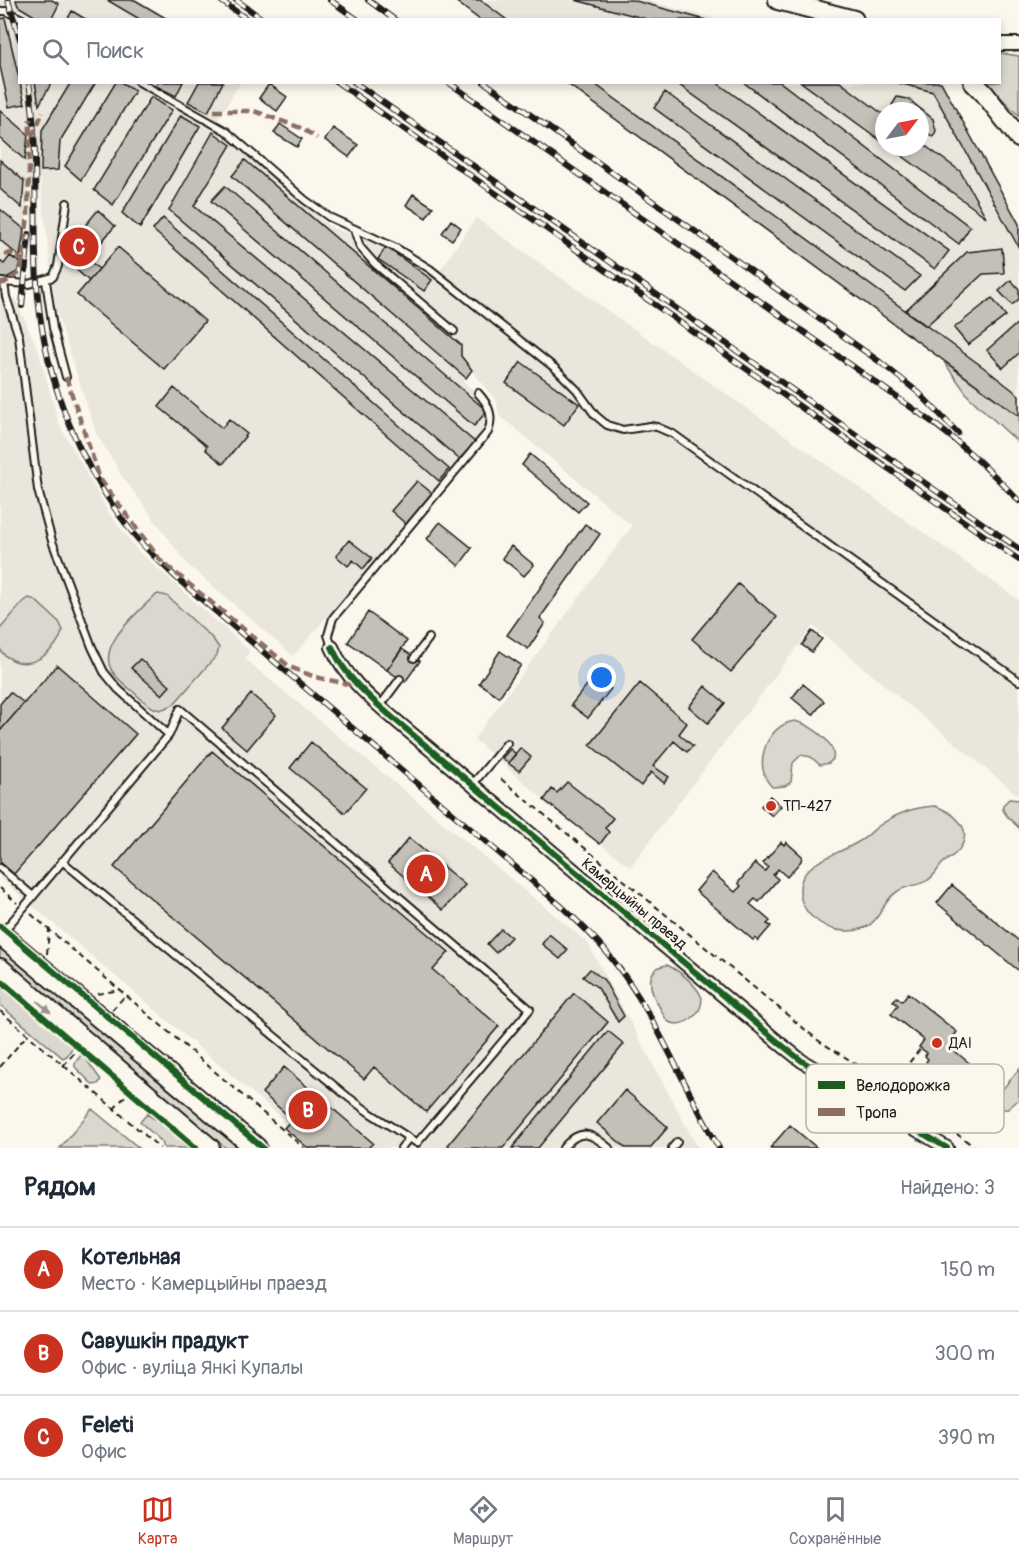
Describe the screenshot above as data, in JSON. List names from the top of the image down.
{
  "streets": {
    "street": ["Камерцыйны праезд"]
  },
  "places": ["ТП-427", "ДАІ"],
  "legend": ["Велодорожка", "Тропа"],
  "north": "top right",
  "page": {
    "search": "Поиск",
    "pins": ["C", "A", "B"],
    "heading": ["Рядом", "Найдено: 3"],
    "list": [
      {
        "mark": "A",
        "name": "Котельная",
        "note": "Место · Камерцыйны праезд",
        "value": "150 m"
      },
      {
        "mark": "B",
        "name": "Савушкін прадукт",
        "note": "Офис · вуліца Янкі Купалы",
        "value": "300 m"
      },
      {
        "mark": "C",
        "name": "Feleti",
        "note": "Офис",
        "value": "390 m"
      }
    ],
    "nav": ["Карта", "Маршрут", "Сохранённые"]
  }
}
